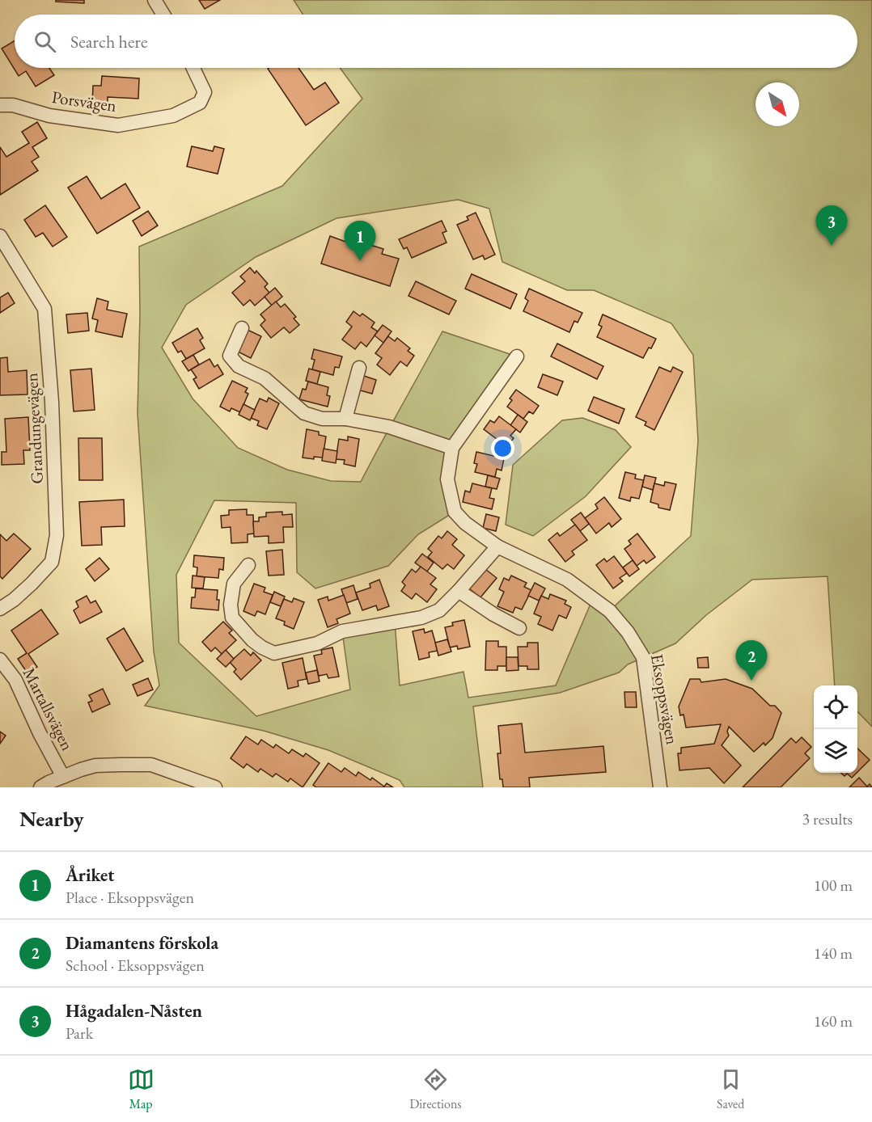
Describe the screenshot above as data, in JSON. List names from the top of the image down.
{
  "streets": {
    "street": [
      "Porsvägen",
      "Grandungevägen",
      "Eksoppsvägen",
      "Martallsvägen"
    ]
  },
  "north": "bottom right",
  "page": {
    "search": "Search here",
    "pins": ["3", "1", "2"],
    "heading": ["Nearby", "3 results"],
    "list": [
      {
        "mark": "1",
        "name": "Åriket",
        "note": "Place · Eksoppsvägen",
        "value": "100 m"
      },
      {
        "mark": "2",
        "name": "Diamantens förskola",
        "note": "School · Eksoppsvägen",
        "value": "140 m"
      },
      {
        "mark": "3",
        "name": "Hågadalen-Nåsten",
        "note": "Park",
        "value": "160 m"
      }
    ],
    "nav": ["Map", "Directions", "Saved"]
  }
}
